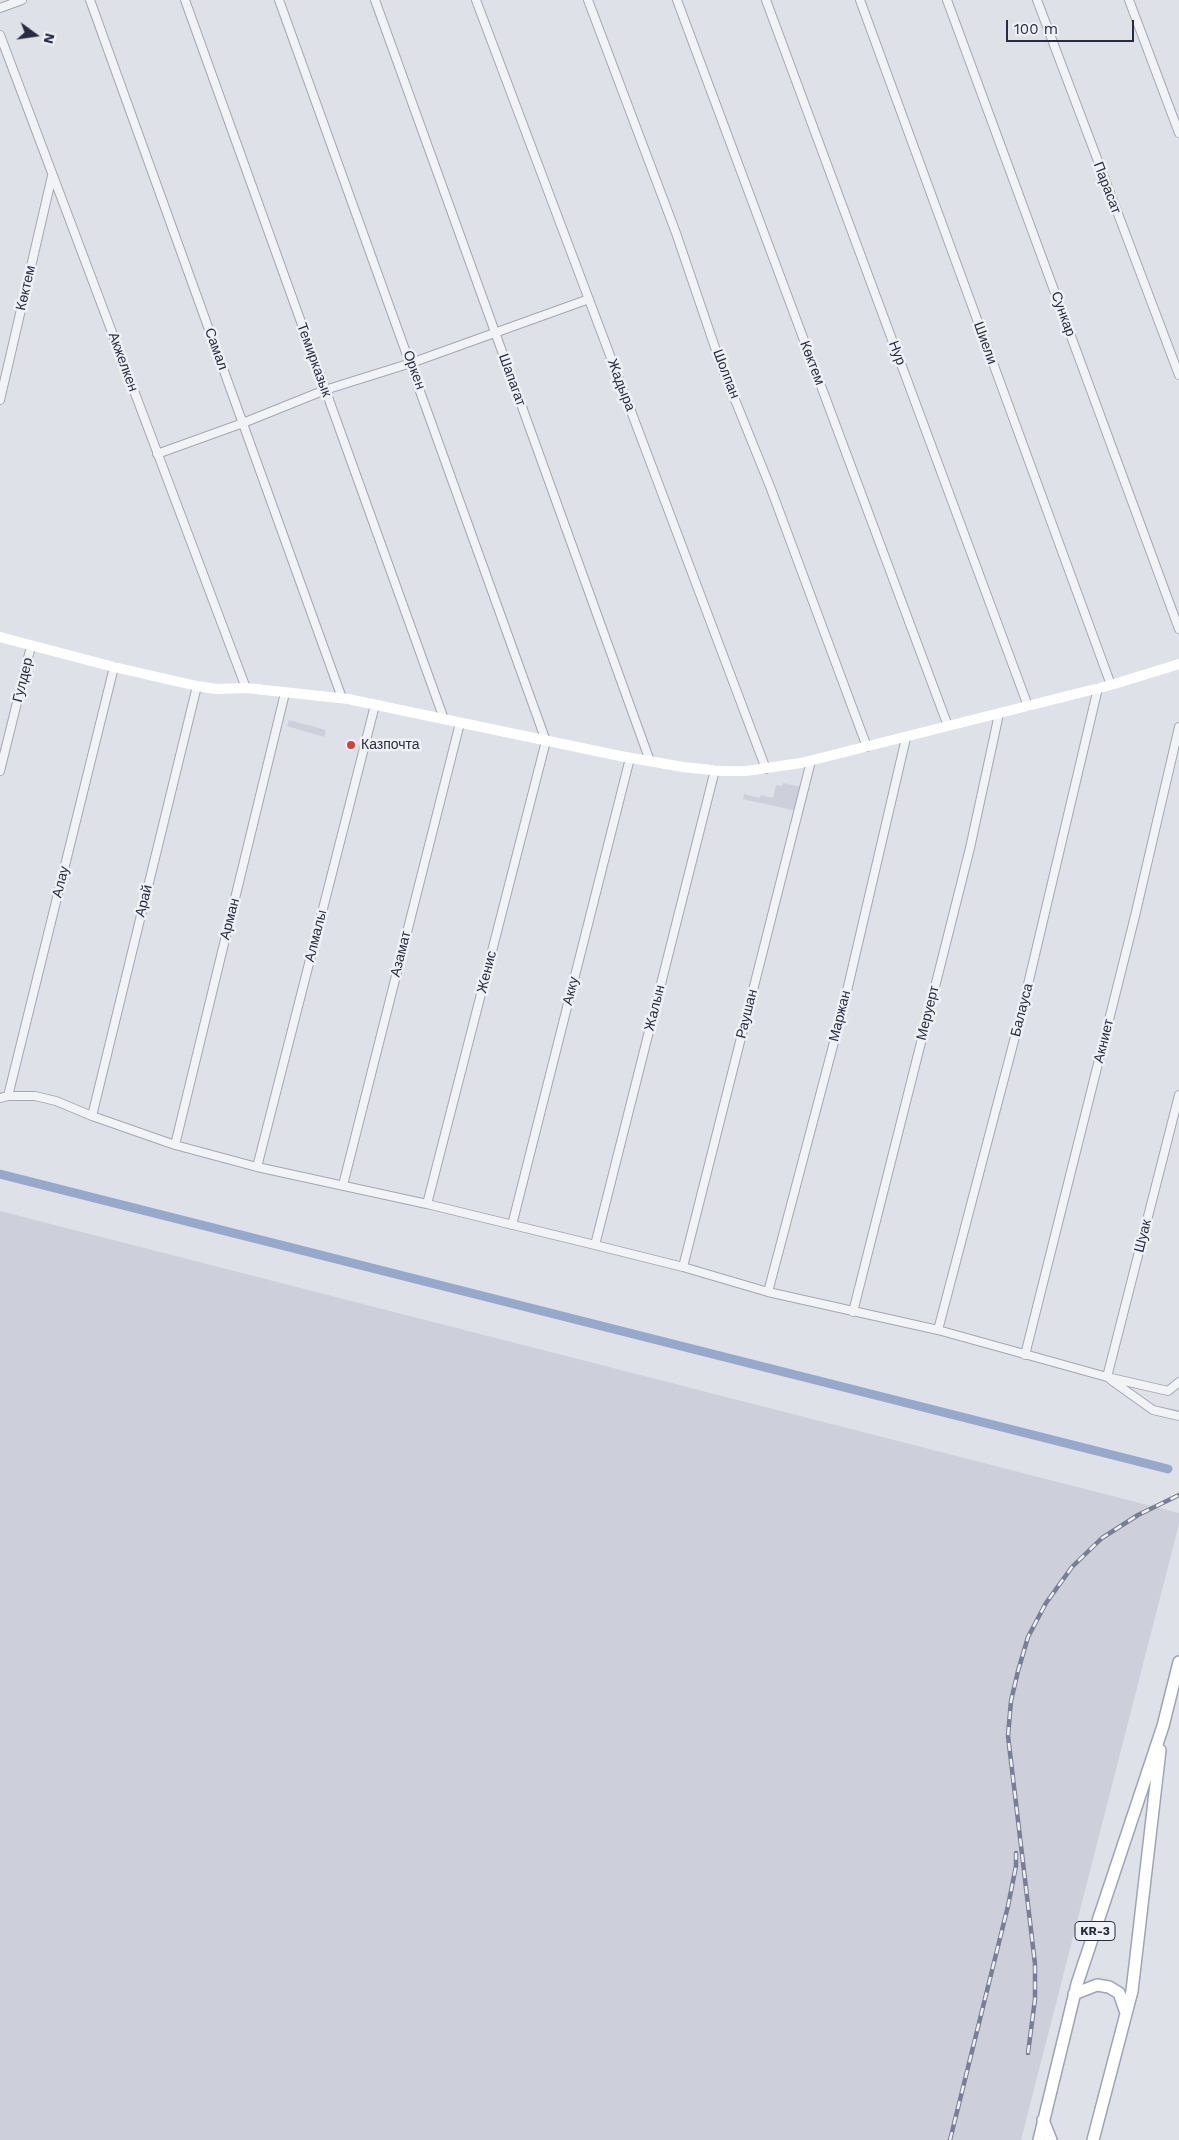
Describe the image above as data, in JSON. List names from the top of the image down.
{
  "streets": {
    "main road": ["KR-3"],
    "street": [
      "Парасат",
      "Көктем",
      "Сункар",
      "Шиели",
      "Самал",
      "Нур",
      "Темирказык",
      "Акжелкен",
      "Оркен",
      "Шолпан",
      "Шапагат",
      "Жадыра",
      "Гулдер",
      "Алау",
      "Арай",
      "Арман",
      "Алмалы",
      "Азамат",
      "Женис",
      "Акку",
      "Жалын",
      "Балауса",
      "Меруерт",
      "Раушан",
      "Маржан",
      "Акниет",
      "Шуак"
    ]
  },
  "crossings": [
    ["Көктем", "Акжелкен"],
    ["Оркен", "Женис"]
  ],
  "places": ["Казпочта"],
  "scale_bar": "100 m",
  "north": "right"
}
